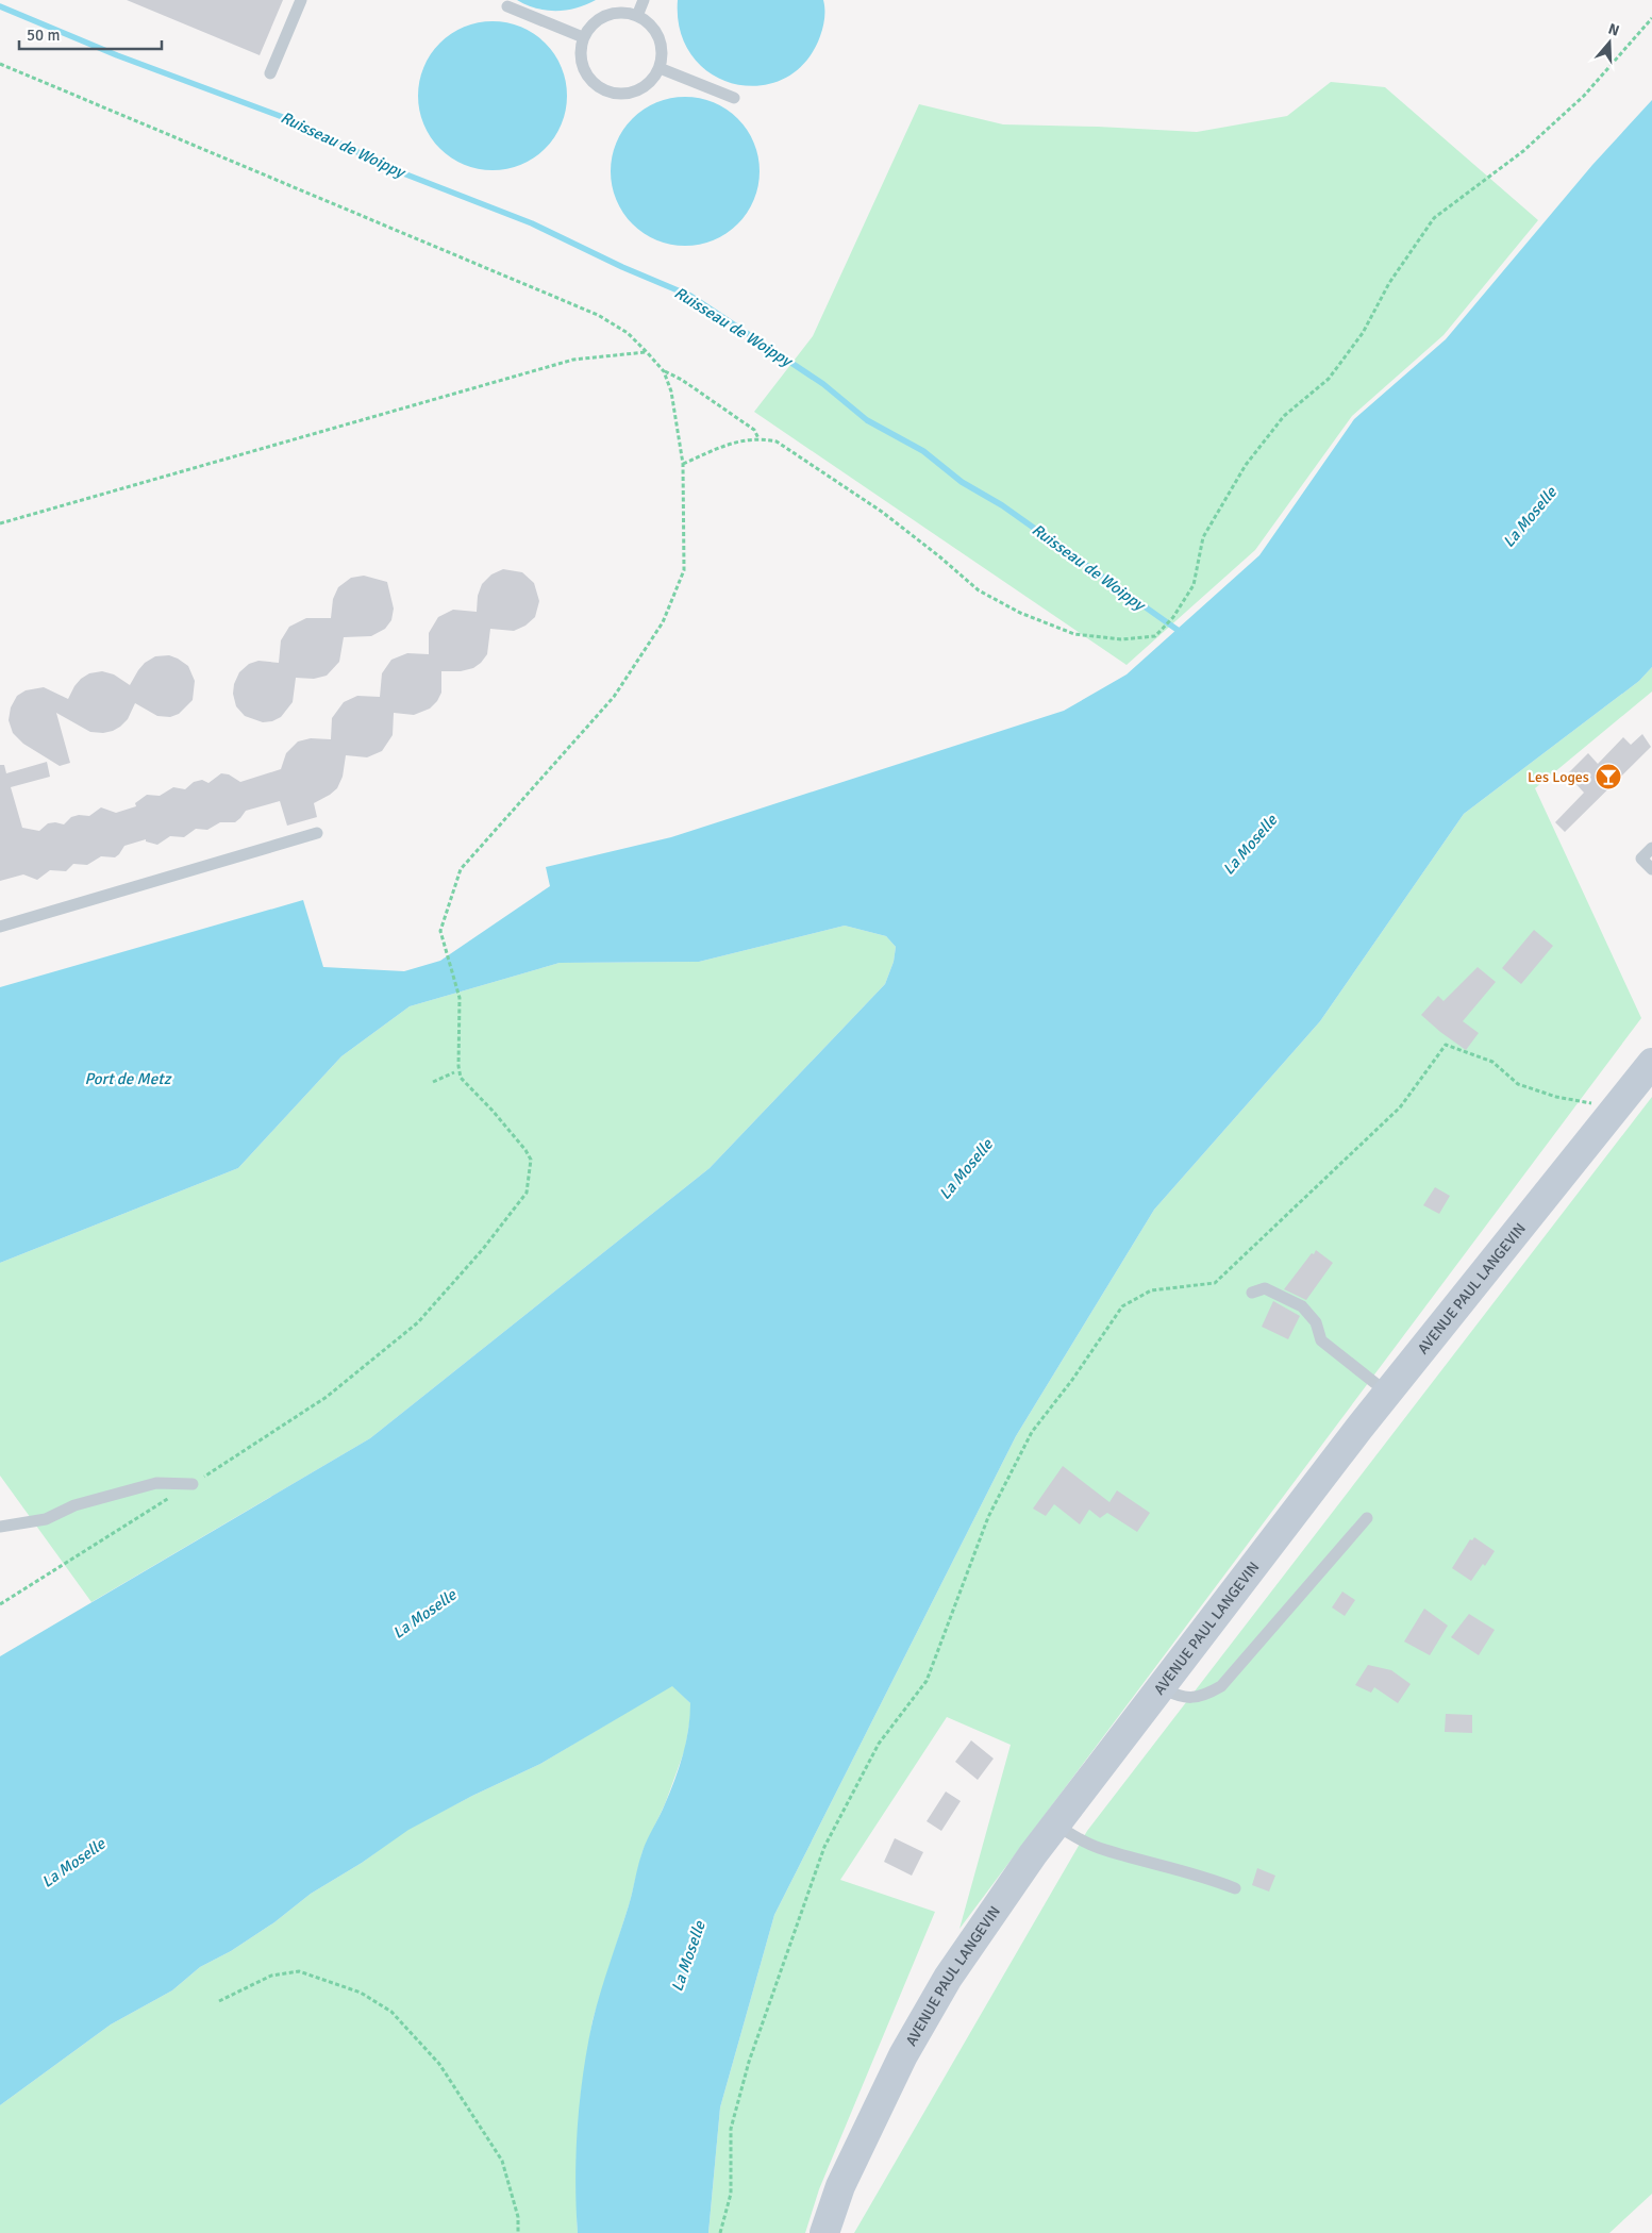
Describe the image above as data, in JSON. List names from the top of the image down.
{
  "streets": {
    "main road": ["AVENUE PAUL LANGEVIN"]
  },
  "water": ["Ruisseau de Woippy", "La Moselle", "Port de Metz"],
  "places": {
    "bar": ["Les Loges"]
  },
  "scale_bar": "50 m",
  "north": "top"
}
